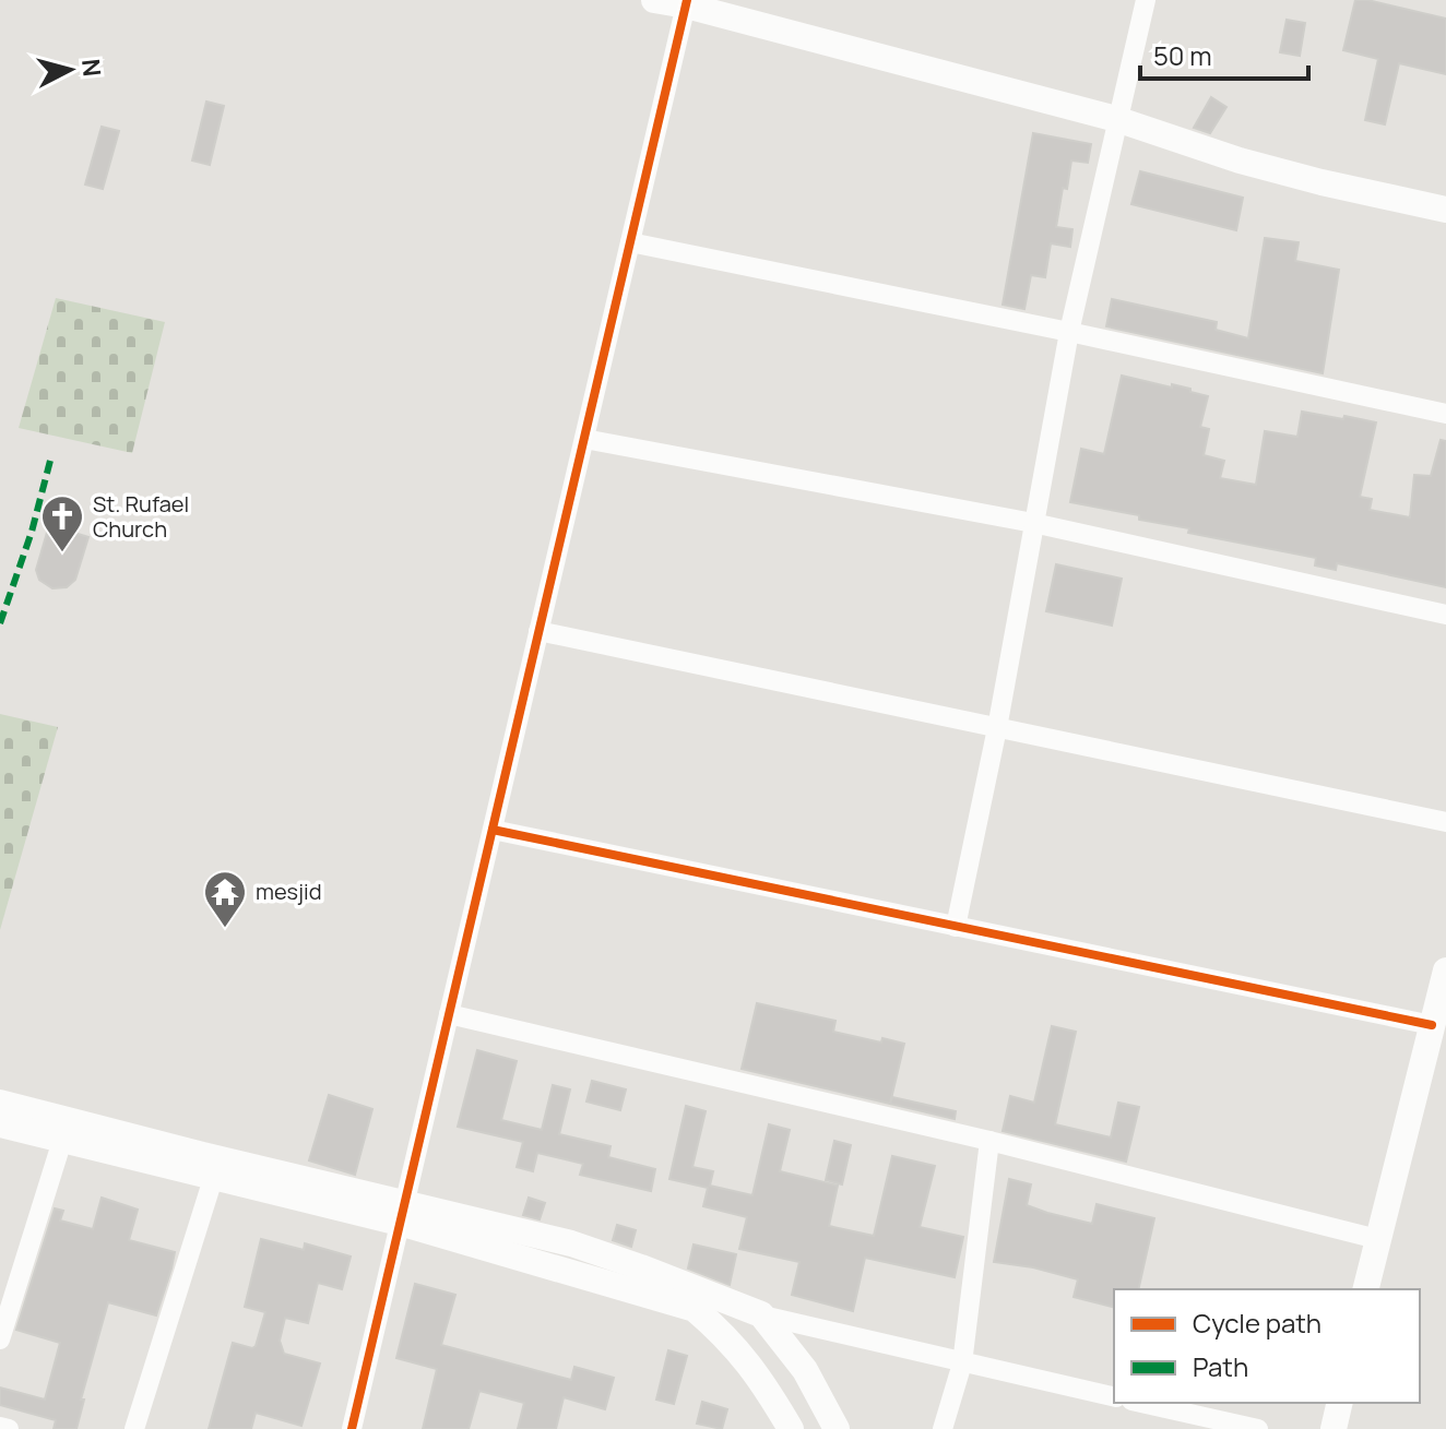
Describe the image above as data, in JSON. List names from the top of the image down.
{
  "places": {
    "church": ["St. Rufael Church"],
    "temple": ["mesjid"]
  },
  "legend": ["Cycle path", "Path"],
  "scale_bar": "50 m",
  "north": "right"
}
